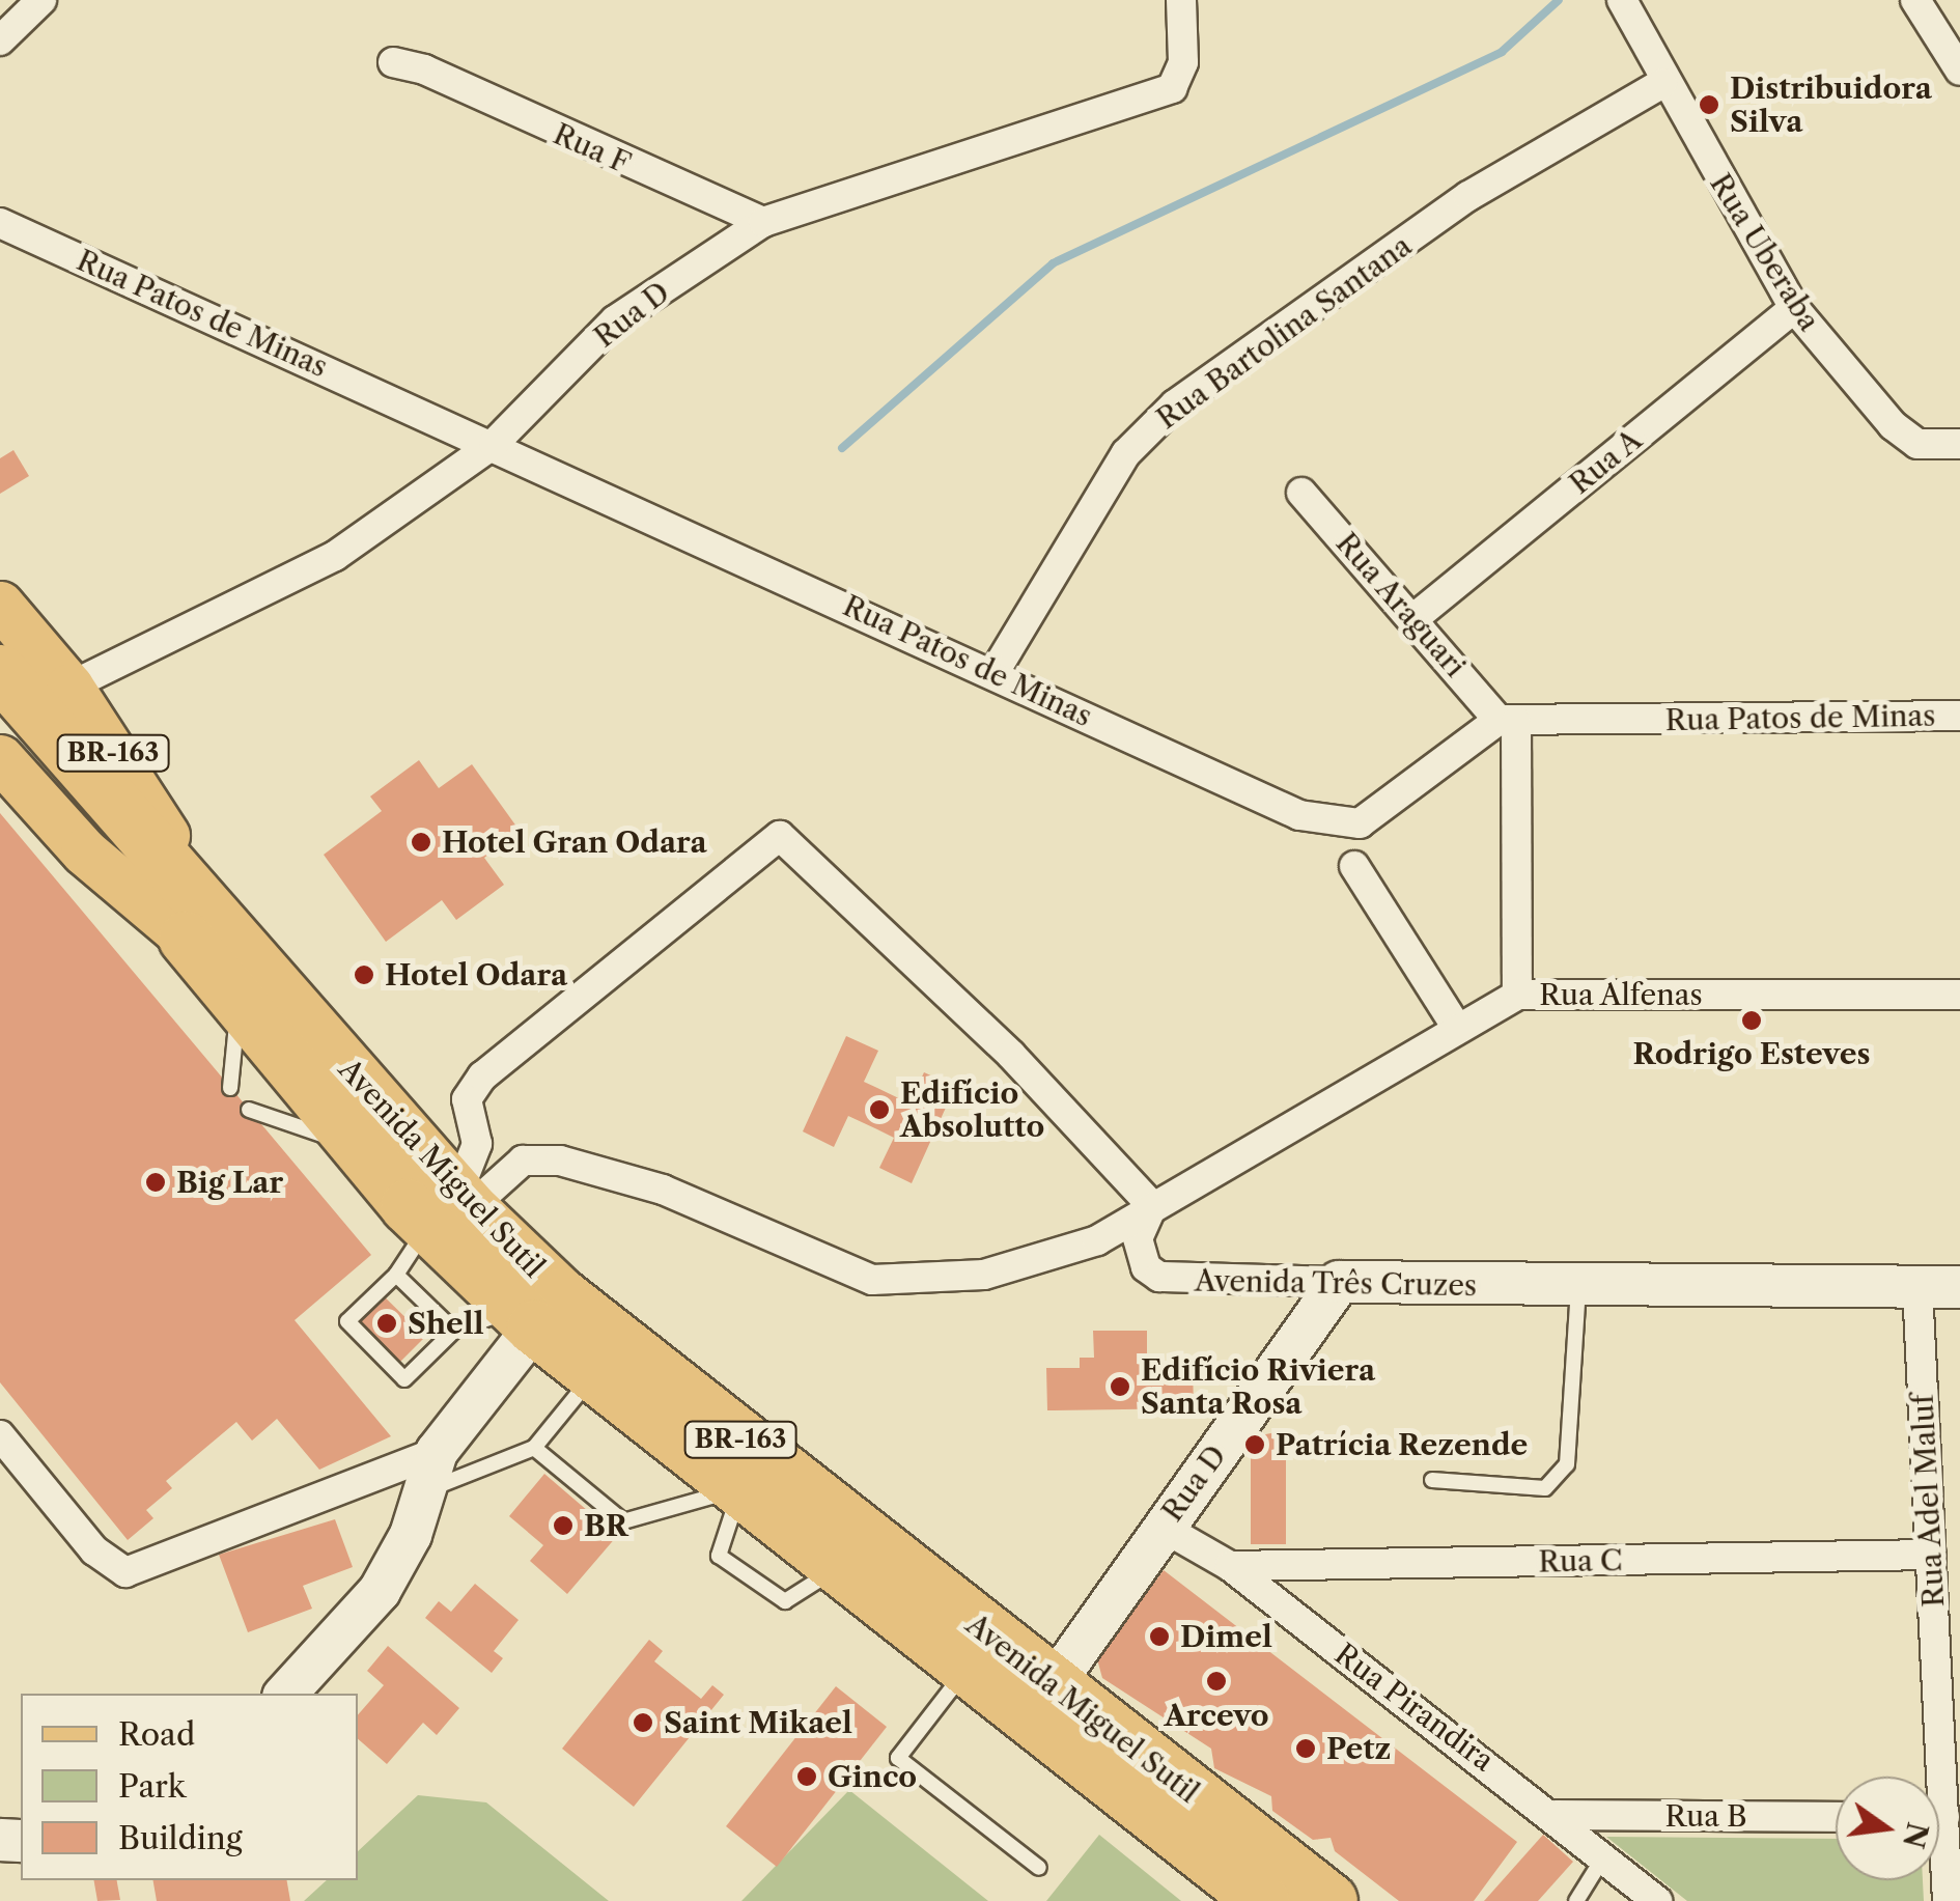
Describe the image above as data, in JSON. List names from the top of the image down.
{
  "streets": {
    "highway": ["BR-163", "Avenida Miguel Sutil"],
    "street": [
      "Rua F",
      "Rua Uberaba",
      "Rua Patos de Minas",
      "Rua D",
      "Rua Bartolina Santana",
      "Rua A",
      "Rua Araguari",
      "Rua Alfenas",
      "Avenida Três Cruzes",
      "Rua Adel Maluf",
      "Rua C",
      "Rua Pirandira",
      "Rua B"
    ]
  },
  "crossings": [
    ["Rua F", "Rua D"],
    ["Rua Uberaba", "Rua Bartolina Santana"],
    ["Rua Uberaba", "Rua A"],
    ["Rua Patos de Minas", "Rua D"],
    ["Rua Patos de Minas", "Rua Bartolina Santana"],
    ["Rua Patos de Minas", "Rua Araguari"],
    ["Rua D", "Avenida Miguel Sutil"],
    ["Rua D", "Avenida Três Cruzes"],
    ["Rua D", "Rua Pirandira"],
    ["Rua A", "Rua Araguari"],
    ["BR-163", "Avenida Miguel Sutil"],
    ["Rua Alfenas", "Avenida Três Cruzes"],
    ["Avenida Três Cruzes", "Rua Adel Maluf"],
    ["Rua Adel Maluf", "Rua C"],
    ["Rua C", "Rua Pirandira"],
    ["Rua Pirandira", "Rua B"]
  ],
  "places": [
    "Distribuidora Silva",
    "Hotel Gran Odara",
    "Hotel Odara",
    "Rodrigo Esteves",
    "Edifício Absolutto",
    "Big Lar",
    "Shell",
    "Edifício Riviera Santa Rosa",
    "Patrícia Rezende",
    "BR",
    "Dimel",
    "Arcevo",
    "Saint Mikael",
    "Petz",
    "Ginco"
  ],
  "legend": ["Road", "Park", "Building"],
  "north": "right"
}
